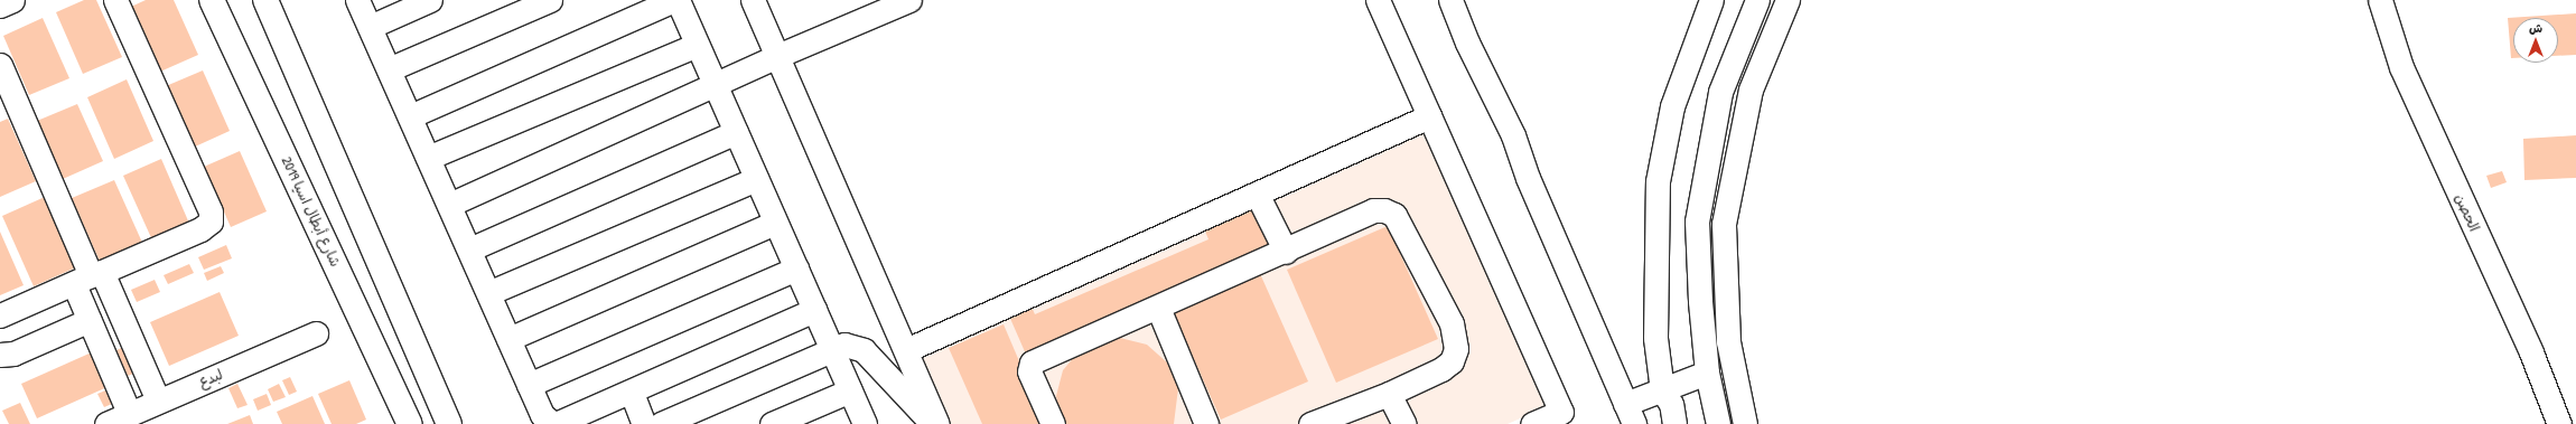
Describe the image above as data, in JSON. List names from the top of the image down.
{
  "streets": {
    "main road": ["شارع أبطال اسيا 2019"],
    "street": ["الحصن", "لبدع"]
  },
  "north": "top"
}
